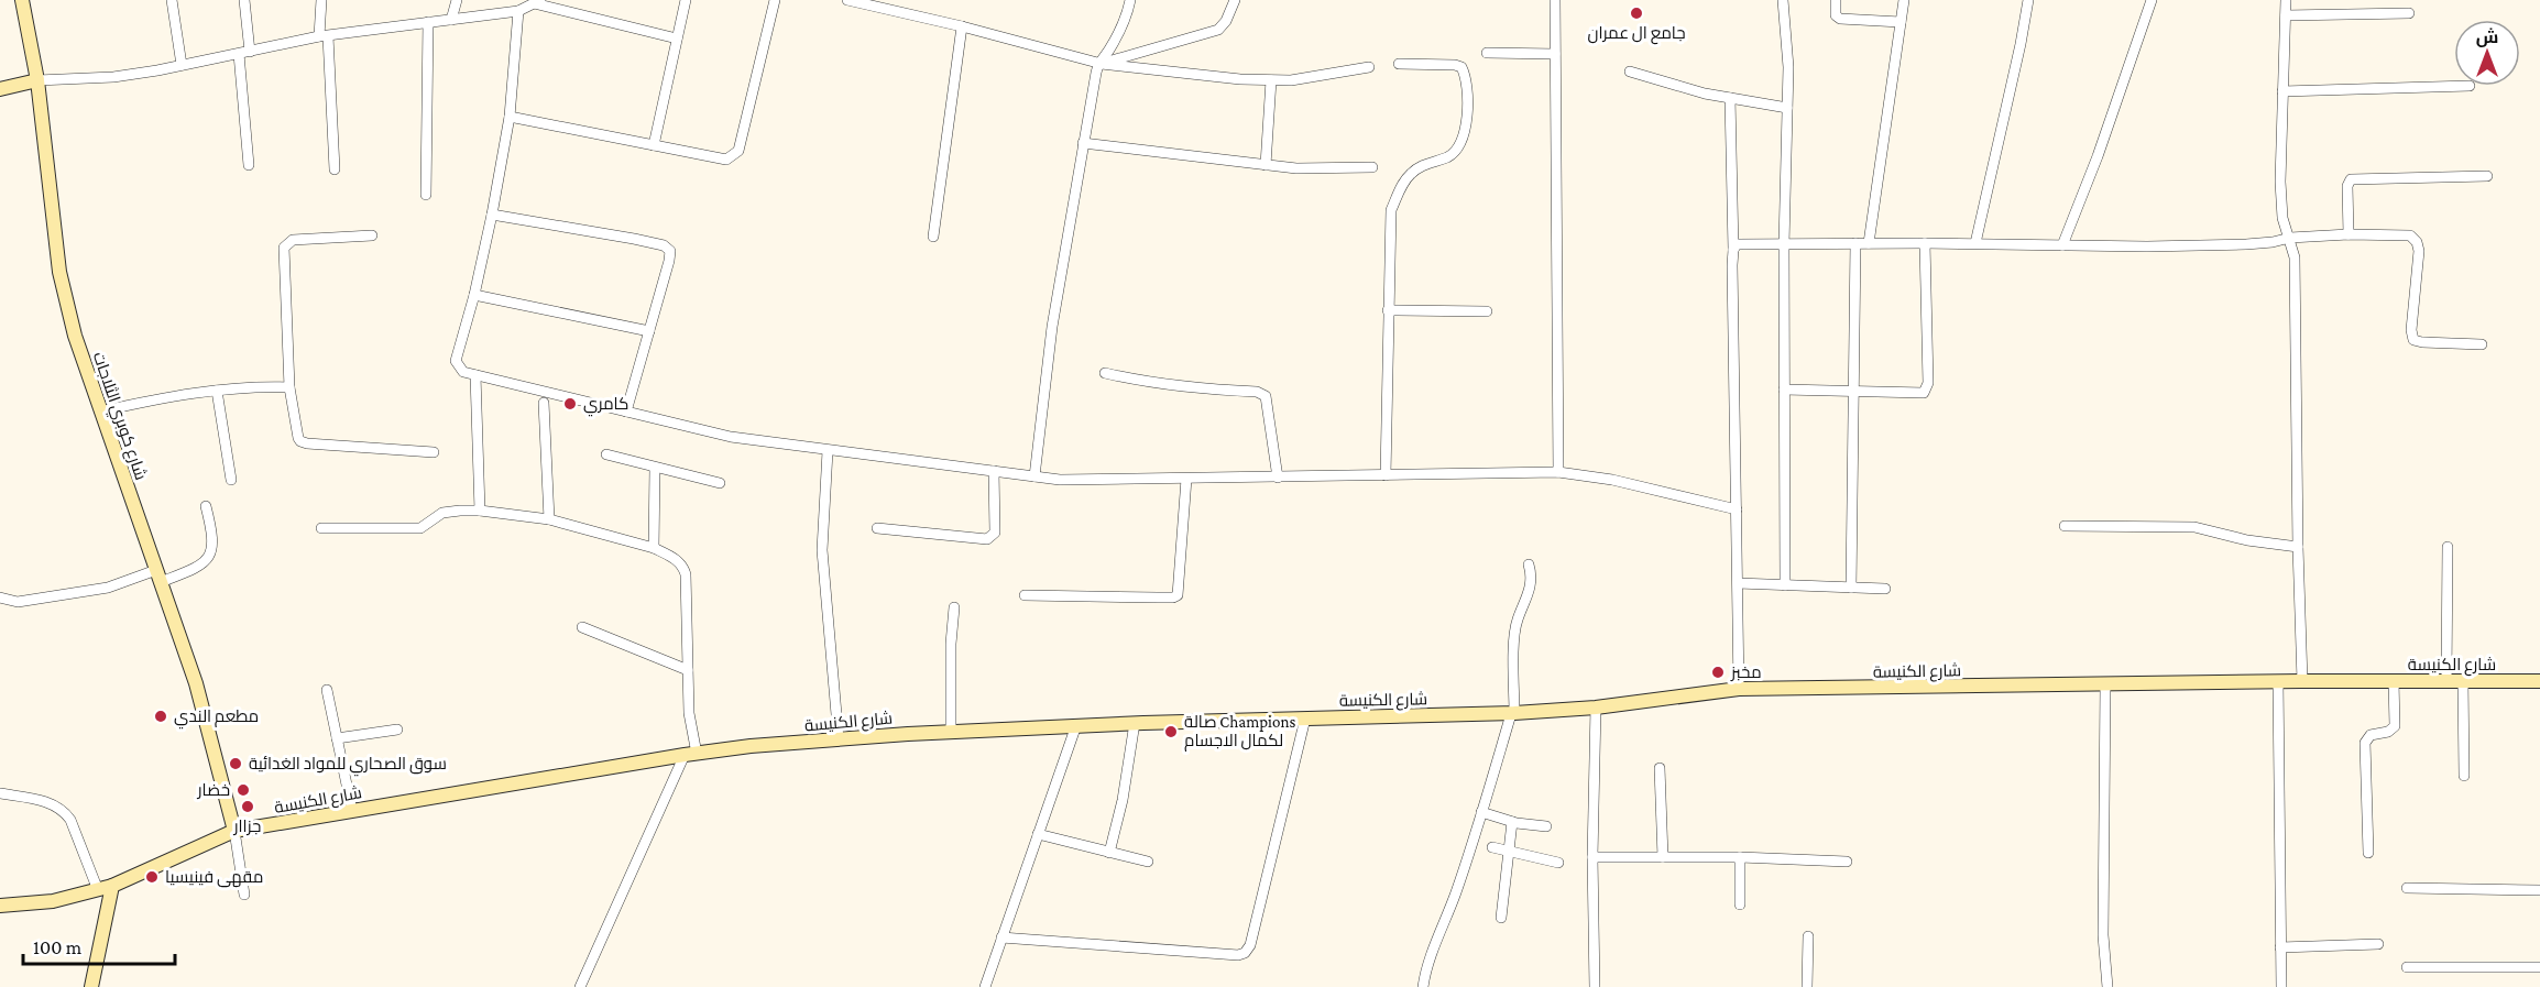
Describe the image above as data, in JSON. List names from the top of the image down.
{
  "streets": {
    "main road": ["شارع كوبري الثلاجات", "شارع الكنيسة"]
  },
  "crossings": [
    ["شارع كوبري الثلاجات", "شارع الكنيسة"]
  ],
  "places": [
    "جامع ال عمران",
    "كامري",
    "مخبز",
    "مطعم الندي",
    "صالة Champions لكمال الاجسام",
    "سوق الصحاري للمواد الغدائية",
    "خضار",
    "جزاار",
    "مقهى فينيسيا"
  ],
  "scale_bar": "100 m",
  "north": "top"
}
